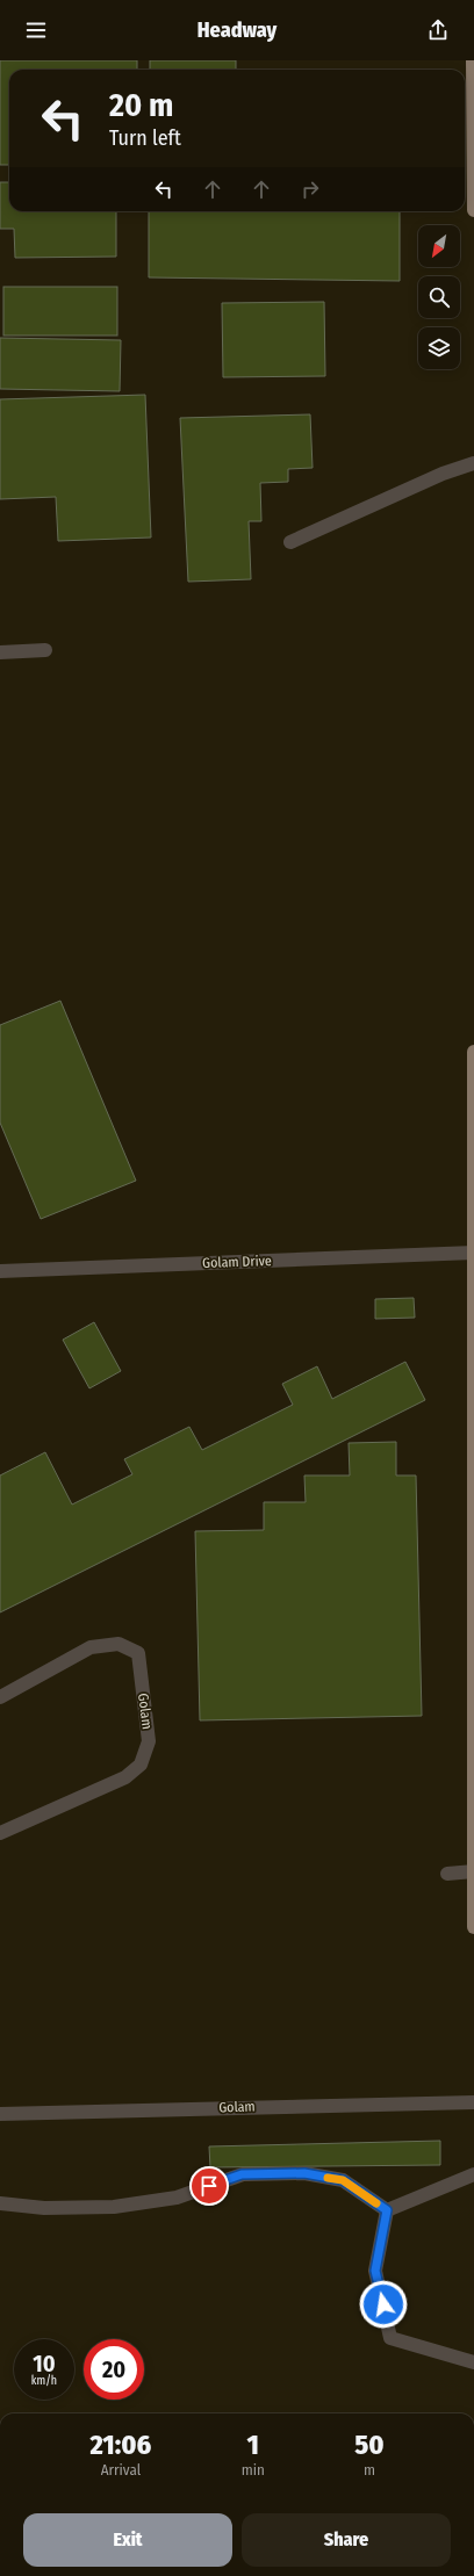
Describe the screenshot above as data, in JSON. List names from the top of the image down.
{
  "streets": {
    "street": ["Golam Drive", "Golam"]
  },
  "north": "bottom left",
  "page": {
    "header": "Headway",
    "turn": ["20 m", "Turn left"],
    "speed": "10 km/h",
    "limit": "20",
    "eta": [
      "21:06",
      "Arrival",
      "1",
      "min",
      "50",
      "m"
    ],
    "buttons": ["Exit", "Share"]
  }
}
